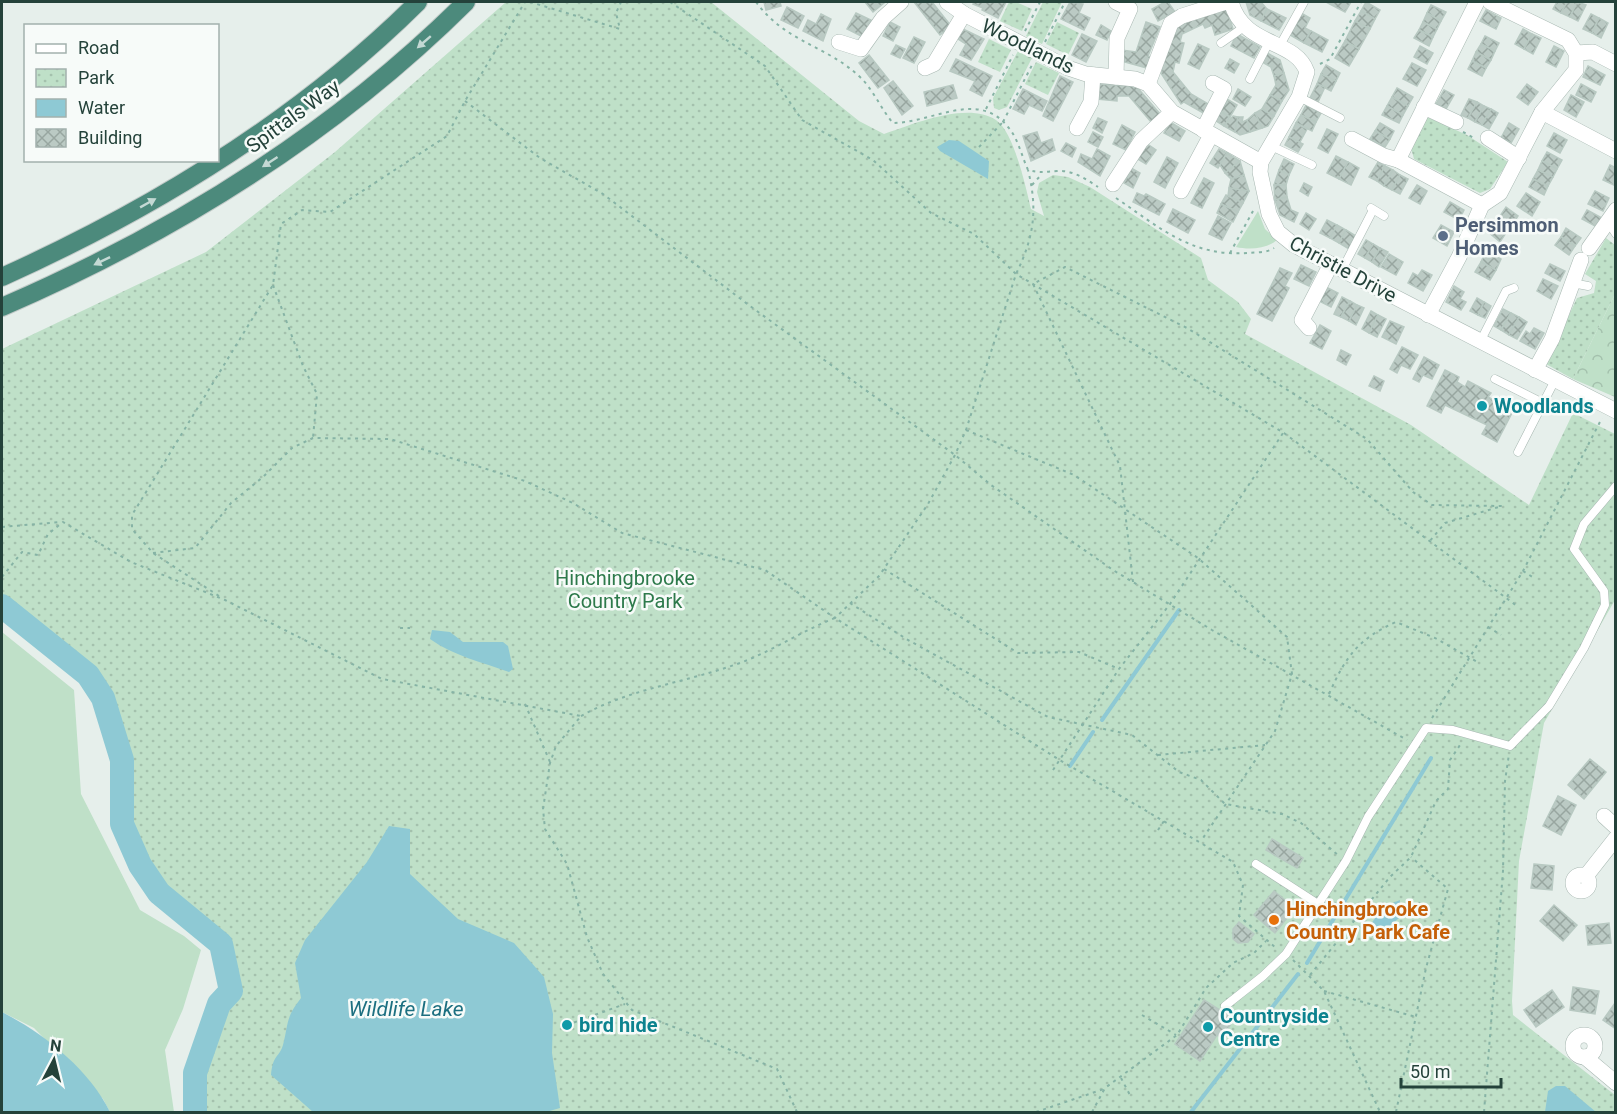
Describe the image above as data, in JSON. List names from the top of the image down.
{
  "streets": {
    "highway": ["Spittals Way"],
    "street": ["Woodlands", "Christie Drive"]
  },
  "water": ["Wildlife Lake"],
  "parks": ["Hinchingbrooke Country Park"],
  "places": [
    "Persimmon Homes",
    "Woodlands",
    "Hinchingbrooke Country Park Cafe",
    "bird hide",
    "Countryside Centre"
  ],
  "legend": [
    "Road",
    "Park",
    "Water",
    "Building"
  ],
  "scale_bar": "50 m",
  "north": "top"
}
